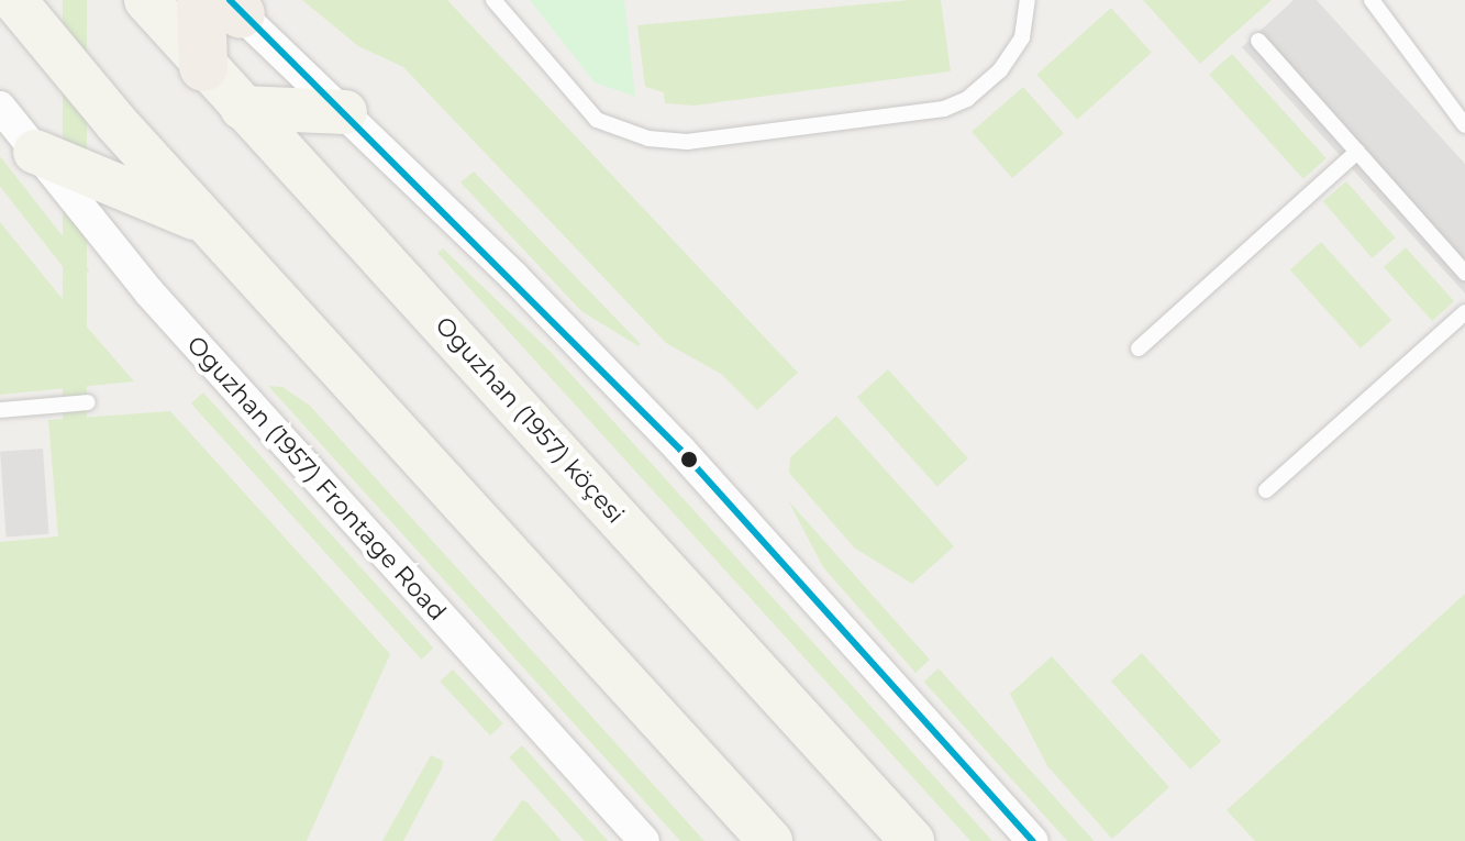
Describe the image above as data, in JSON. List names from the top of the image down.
{
  "streets": {
    "main road": ["Oguzhan (1957) köçesi"],
    "street": ["Oguzhan (1957) Frontage Road"]
  }
}
